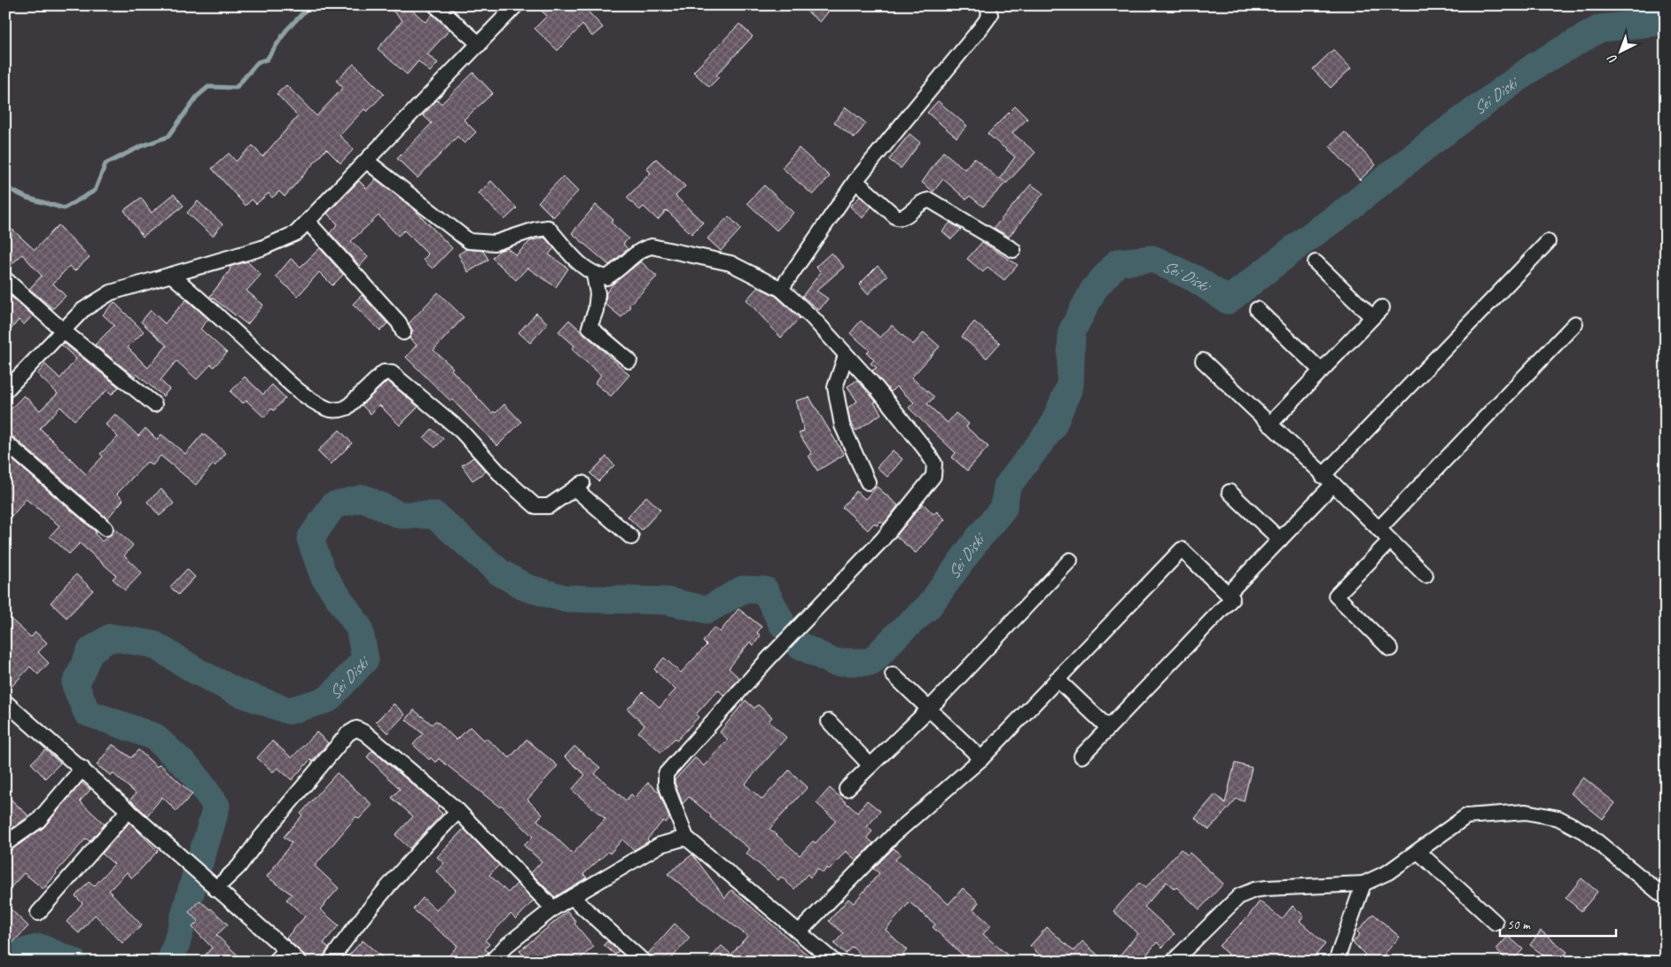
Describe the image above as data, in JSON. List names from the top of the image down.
{
  "water": ["Sei Diski"],
  "scale_bar": "50 m",
  "north": "bottom left"
}
